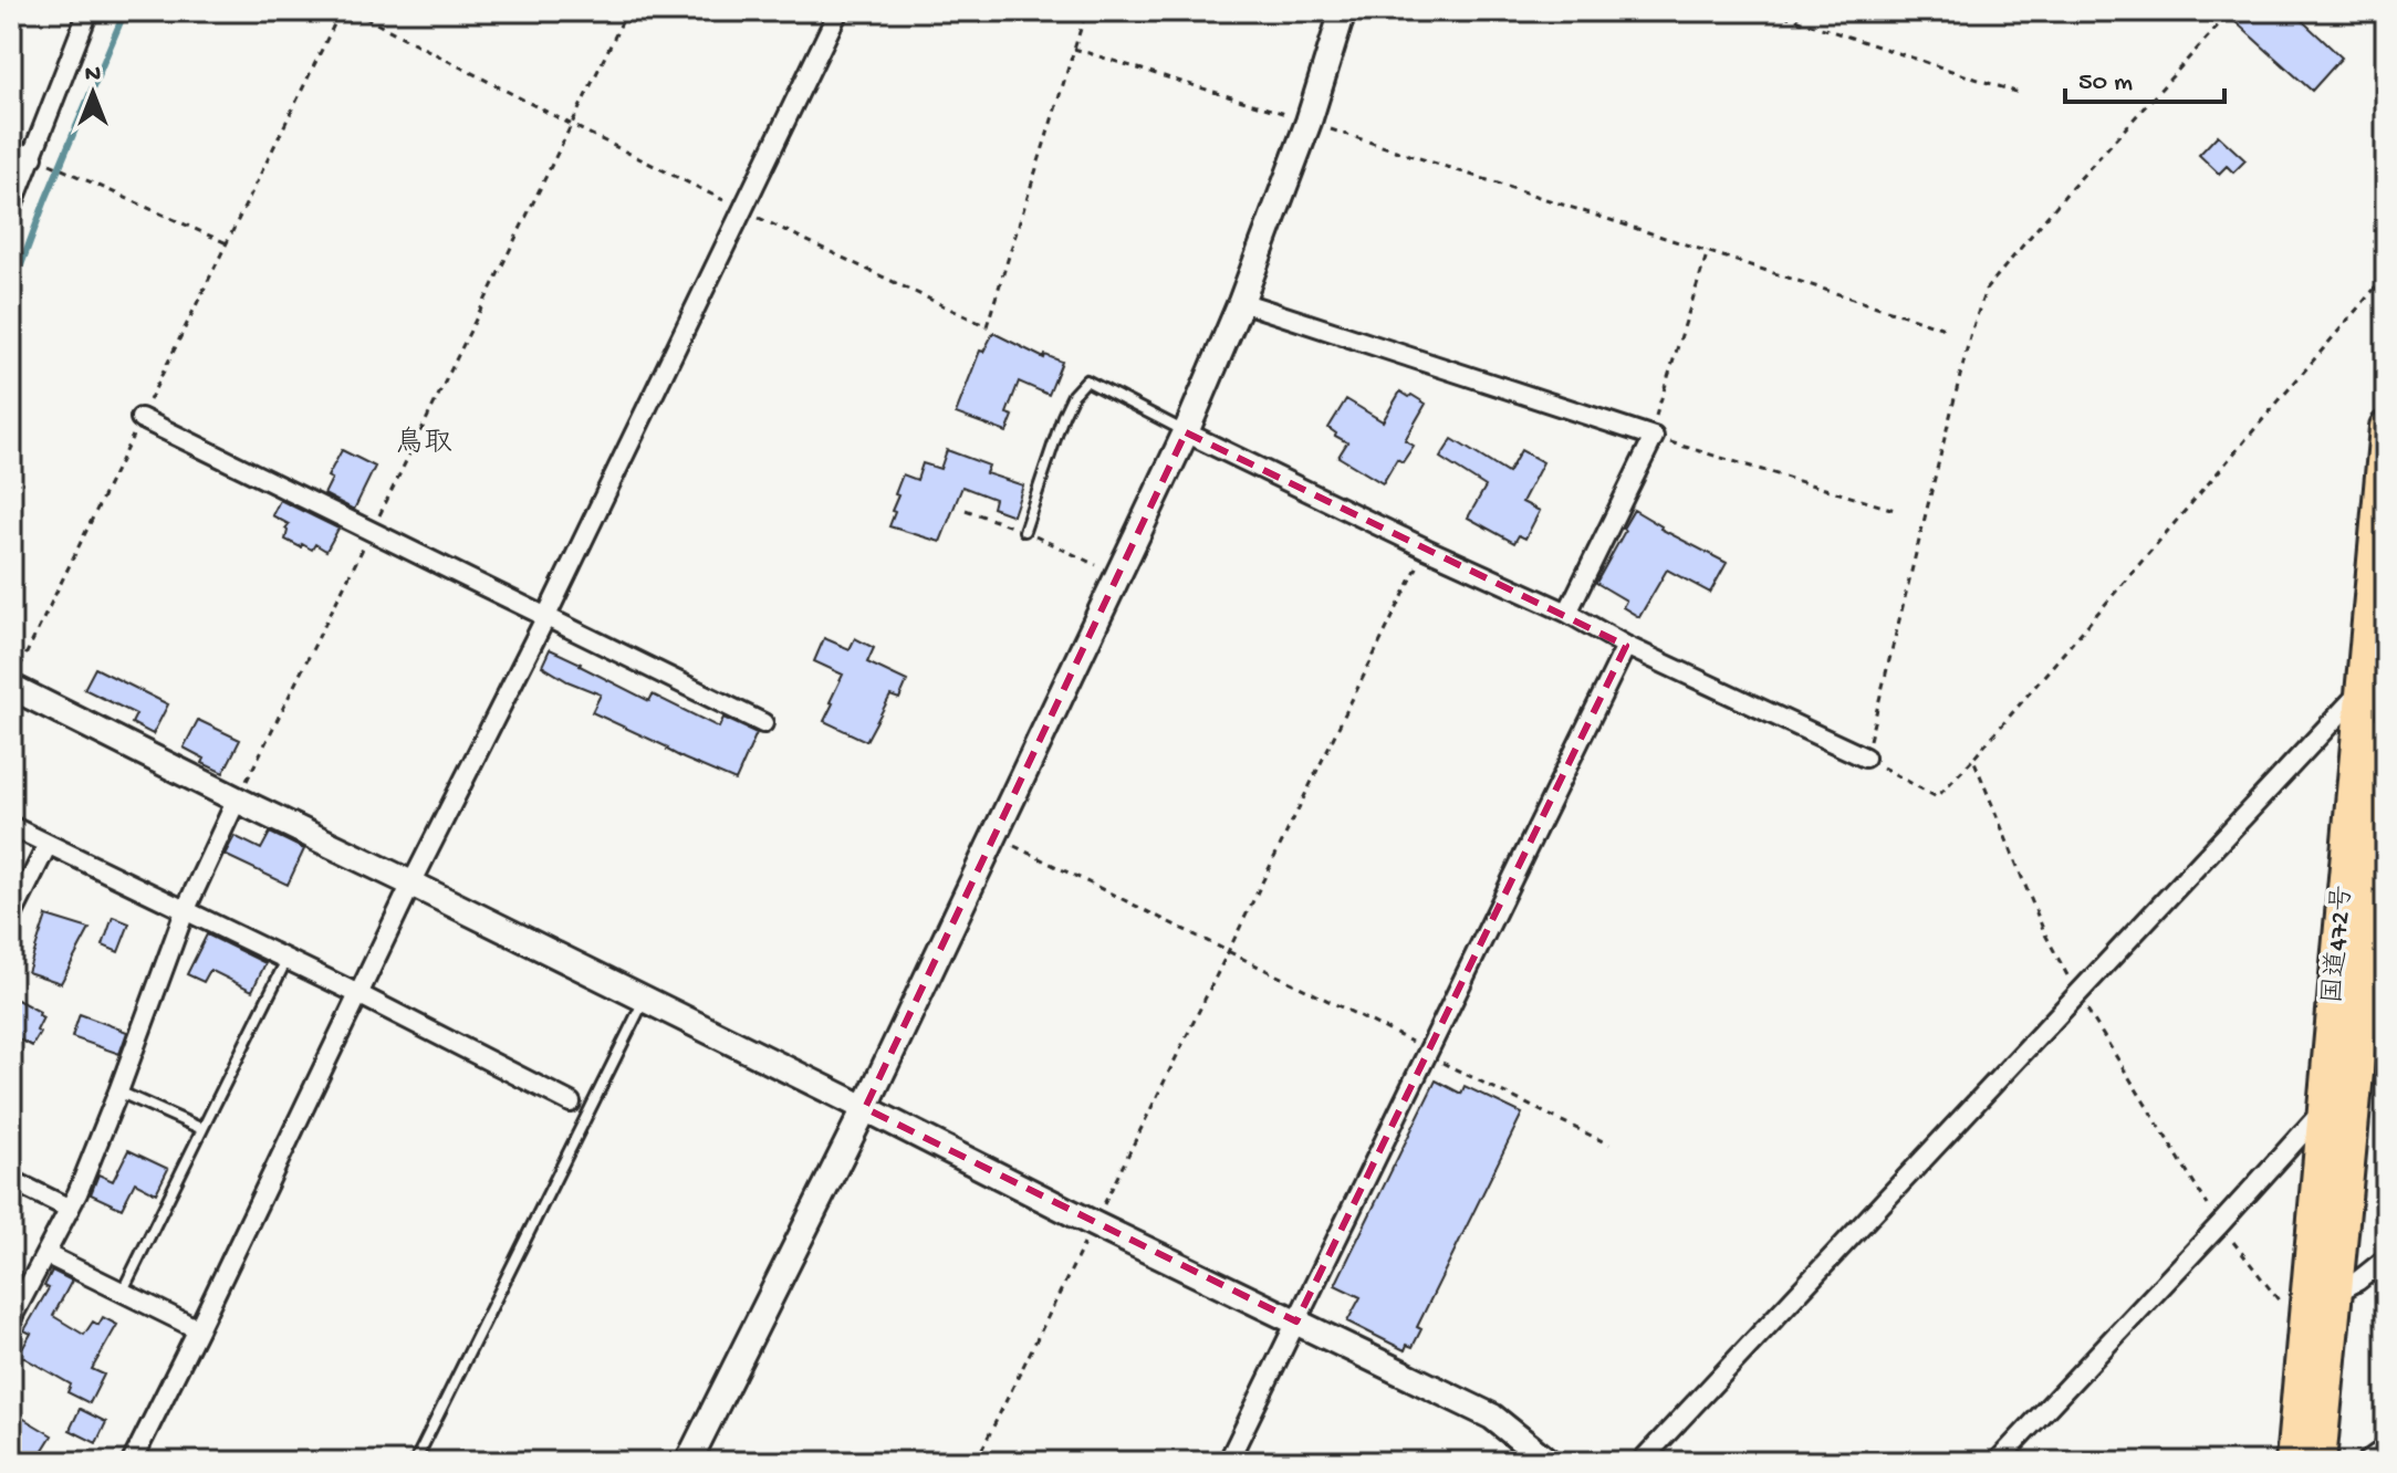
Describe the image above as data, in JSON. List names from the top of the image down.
{
  "streets": {
    "highway": ["国道472号"]
  },
  "districts": ["鳥取"],
  "scale_bar": "50 m",
  "north": "top"
}
